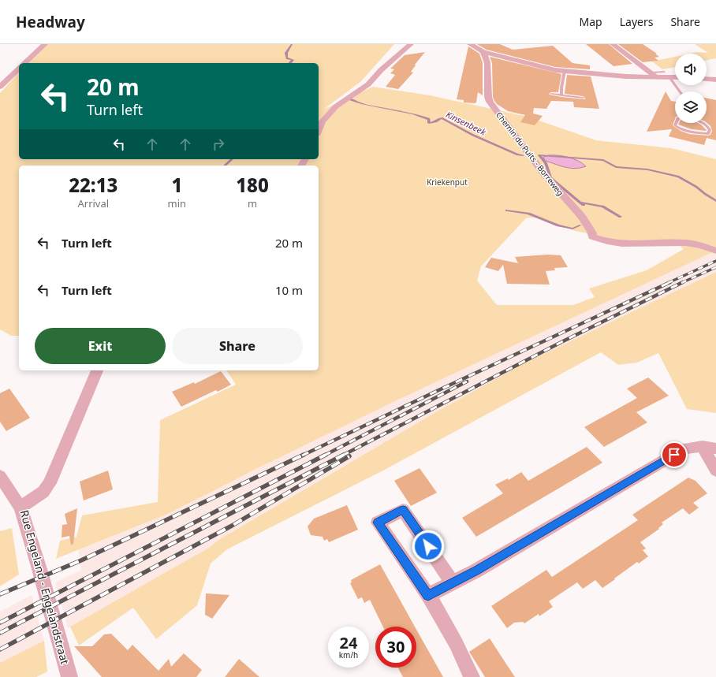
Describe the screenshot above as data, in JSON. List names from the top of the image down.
{
  "streets": {
    "street": ["Chemin du Puits - Borreweg", "Rue Engeland - Engelandstraat"]
  },
  "water": ["Kinsenbeek"],
  "parks": ["Kriekenput"],
  "page": {
    "header": "Headway",
    "nav": ["Map", "Layers", "Share"],
    "turn": ["20 m", "Turn left"],
    "eta": [
      "22:13",
      "Arrival",
      "1",
      "min",
      "180",
      "m"
    ],
    "list": [
      {
        "name": "Turn left",
        "value": "20 m"
      },
      {
        "name": "Turn left",
        "value": "10 m"
      }
    ],
    "buttons": ["Exit", "Share"],
    "speed": "24 km/h",
    "limit": "30"
  }
}
